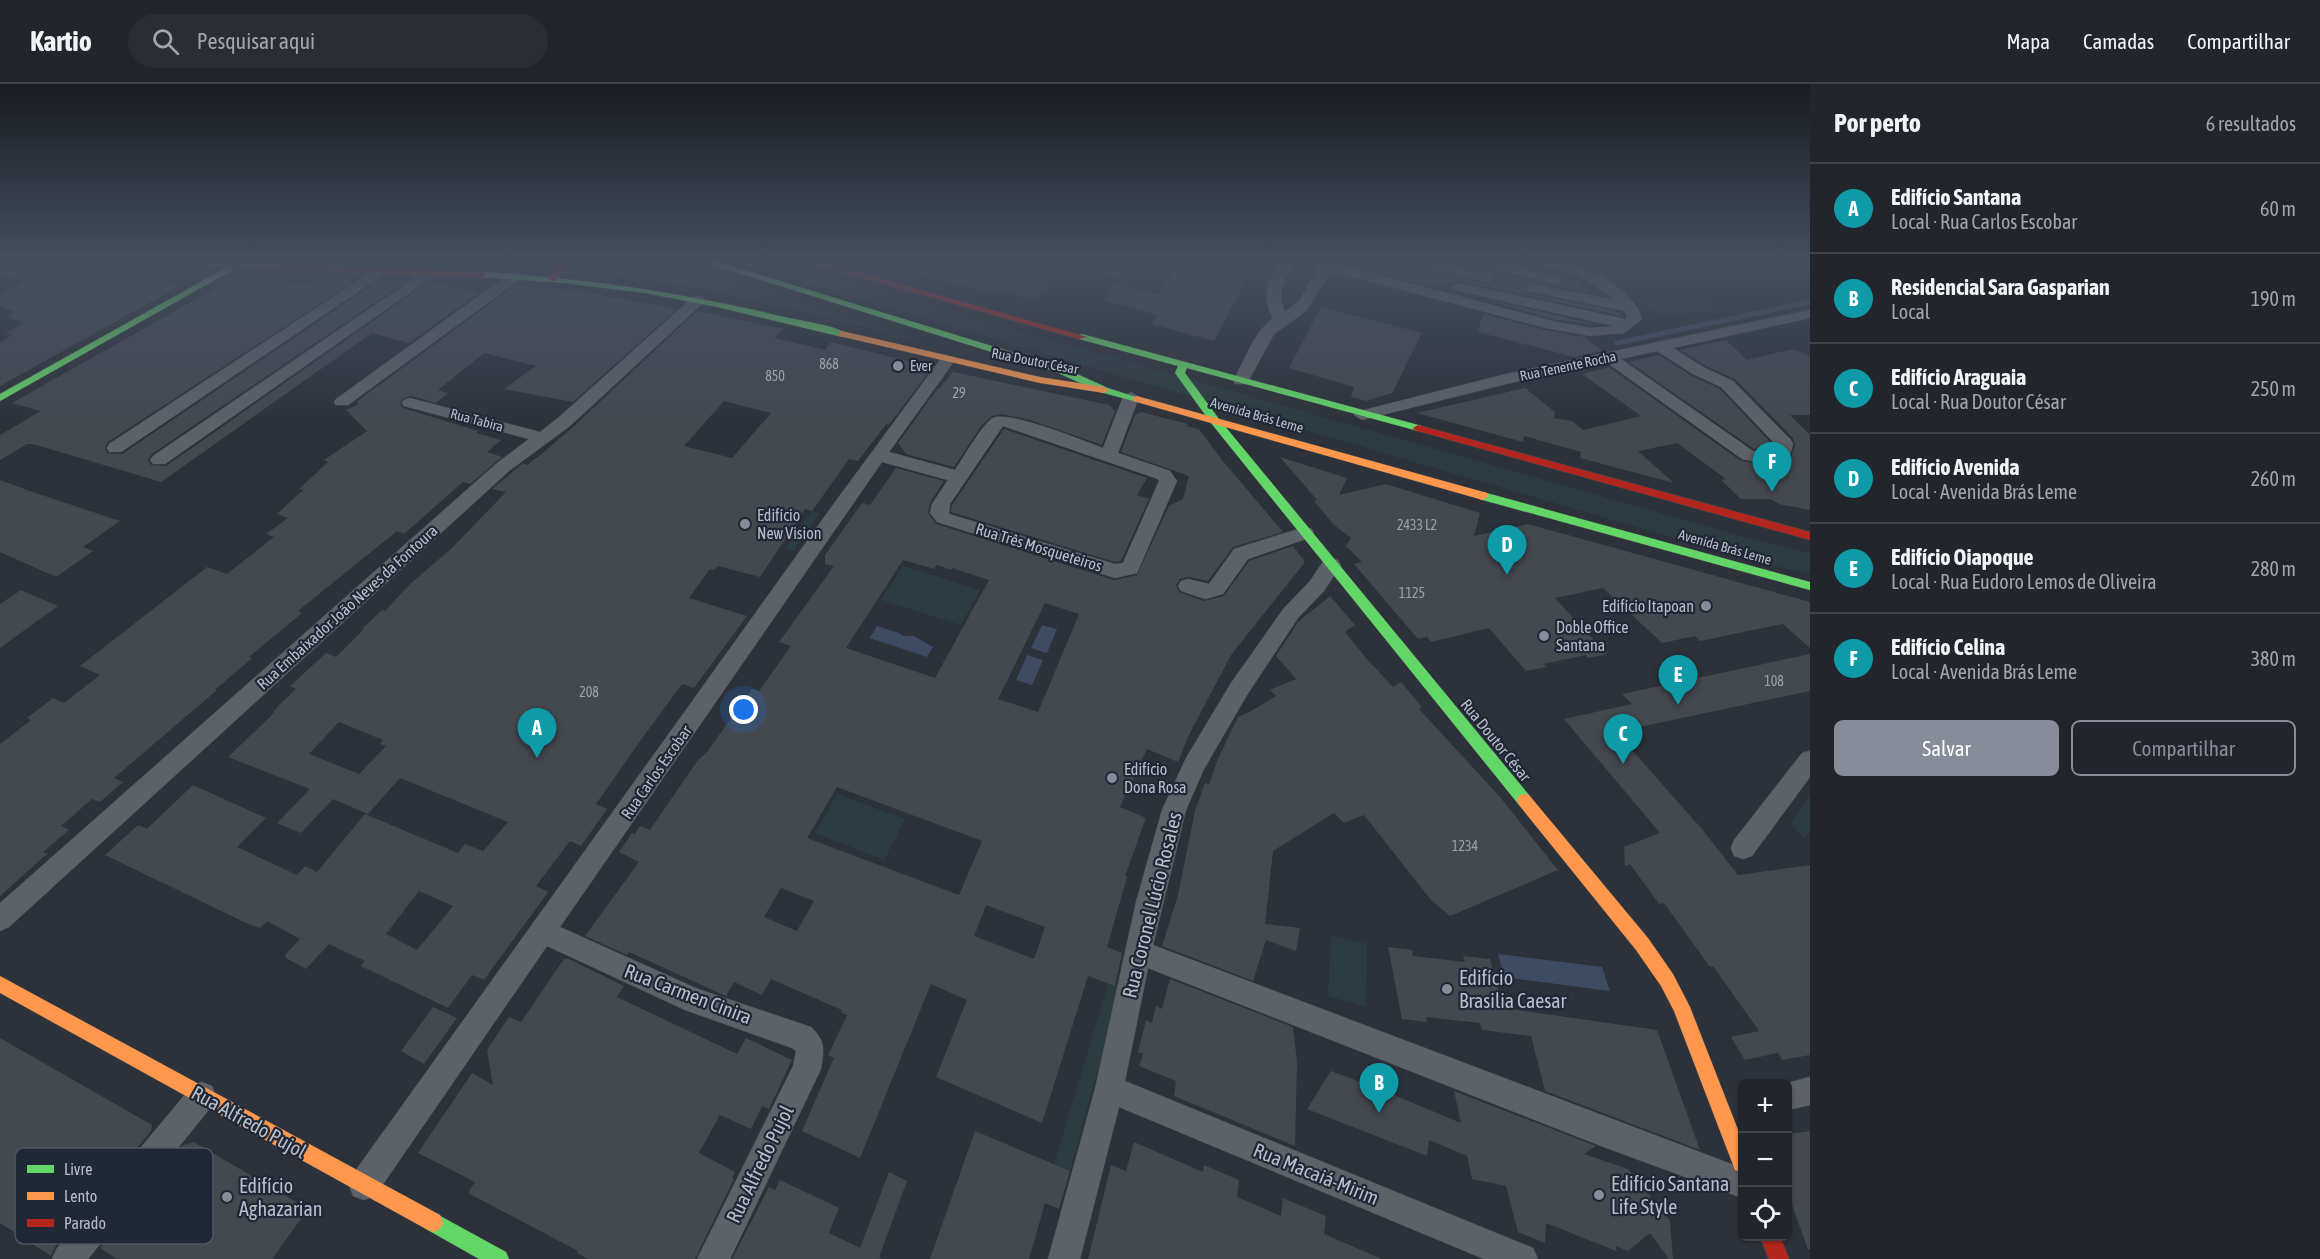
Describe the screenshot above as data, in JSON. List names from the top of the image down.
{
  "streets": {
    "main road": ["Rua Doutor César", "Avenida Brás Leme", "Rua Alfredo Pujol"],
    "street": [
      "Rua Tenente Rocha",
      "Rua Tabira",
      "Rua Três Mosqueteiros",
      "Rua Embaixador João Neves da Fontoura",
      "Rua Carlos Escobar",
      "Rua Coronel Lúcio Rosales",
      "Rua Carmen Cinira",
      "Rua Macaiá-Mirim"
    ]
  },
  "crossings": [
    ["Rua Doutor César", "Avenida Brás Leme"],
    ["Rua Doutor César", "Rua Carlos Escobar"],
    ["Rua Doutor César", "Rua Coronel Lúcio Rosales"],
    ["Rua Tenente Rocha", "Avenida Brás Leme"],
    ["Rua Tabira", "Rua Embaixador João Neves da Fontoura"],
    ["Rua Carlos Escobar", "Rua Carmen Cinira"],
    ["Rua Carlos Escobar", "Rua Alfredo Pujol"],
    ["Rua Coronel Lúcio Rosales", "Rua Macaiá-Mirim"],
    ["Rua Carmen Cinira", "Rua Alfredo Pujol"]
  ],
  "places": [
    "Ever",
    "Edifício New Vision",
    "Edifício Itapoan",
    "Doble Office Santana",
    "Edifício Dona Rosa",
    "Edifício Brasilia Caesar",
    "Edifício Santana Life Style",
    "Edifício Aghazarian"
  ],
  "house_numbers": [
    "868",
    "850",
    "29",
    "2433 L2",
    "1125",
    "108",
    "208",
    "1234"
  ],
  "legend": ["Livre", "Lento", "Parado"],
  "page": {
    "header": "Kartio",
    "search": "Pesquisar aqui",
    "nav": ["Mapa", "Camadas", "Compartilhar"],
    "heading": ["Por perto", "6 resultados"],
    "list": [
      {
        "mark": "A",
        "name": "Edifício Santana",
        "note": "Local · Rua Carlos Escobar",
        "value": "60 m"
      },
      {
        "mark": "B",
        "name": "Residencial Sara Gasparian",
        "note": "Local",
        "value": "190 m"
      },
      {
        "mark": "C",
        "name": "Edifício Araguaia",
        "note": "Local · Rua Doutor César",
        "value": "250 m"
      },
      {
        "mark": "D",
        "name": "Edifício Avenida",
        "note": "Local · Avenida Brás Leme",
        "value": "260 m"
      },
      {
        "mark": "E",
        "name": "Edifício Oiapoque",
        "note": "Local · Rua Eudoro Lemos de Oliveira",
        "value": "280 m"
      },
      {
        "mark": "F",
        "name": "Edifício Celina",
        "note": "Local · Avenida Brás Leme",
        "value": "380 m"
      }
    ],
    "pins": [
      "F",
      "D",
      "E",
      "A",
      "C",
      "B"
    ],
    "buttons": ["Salvar", "Compartilhar"],
    "map_buttons": ["+", "−"]
  }
}
